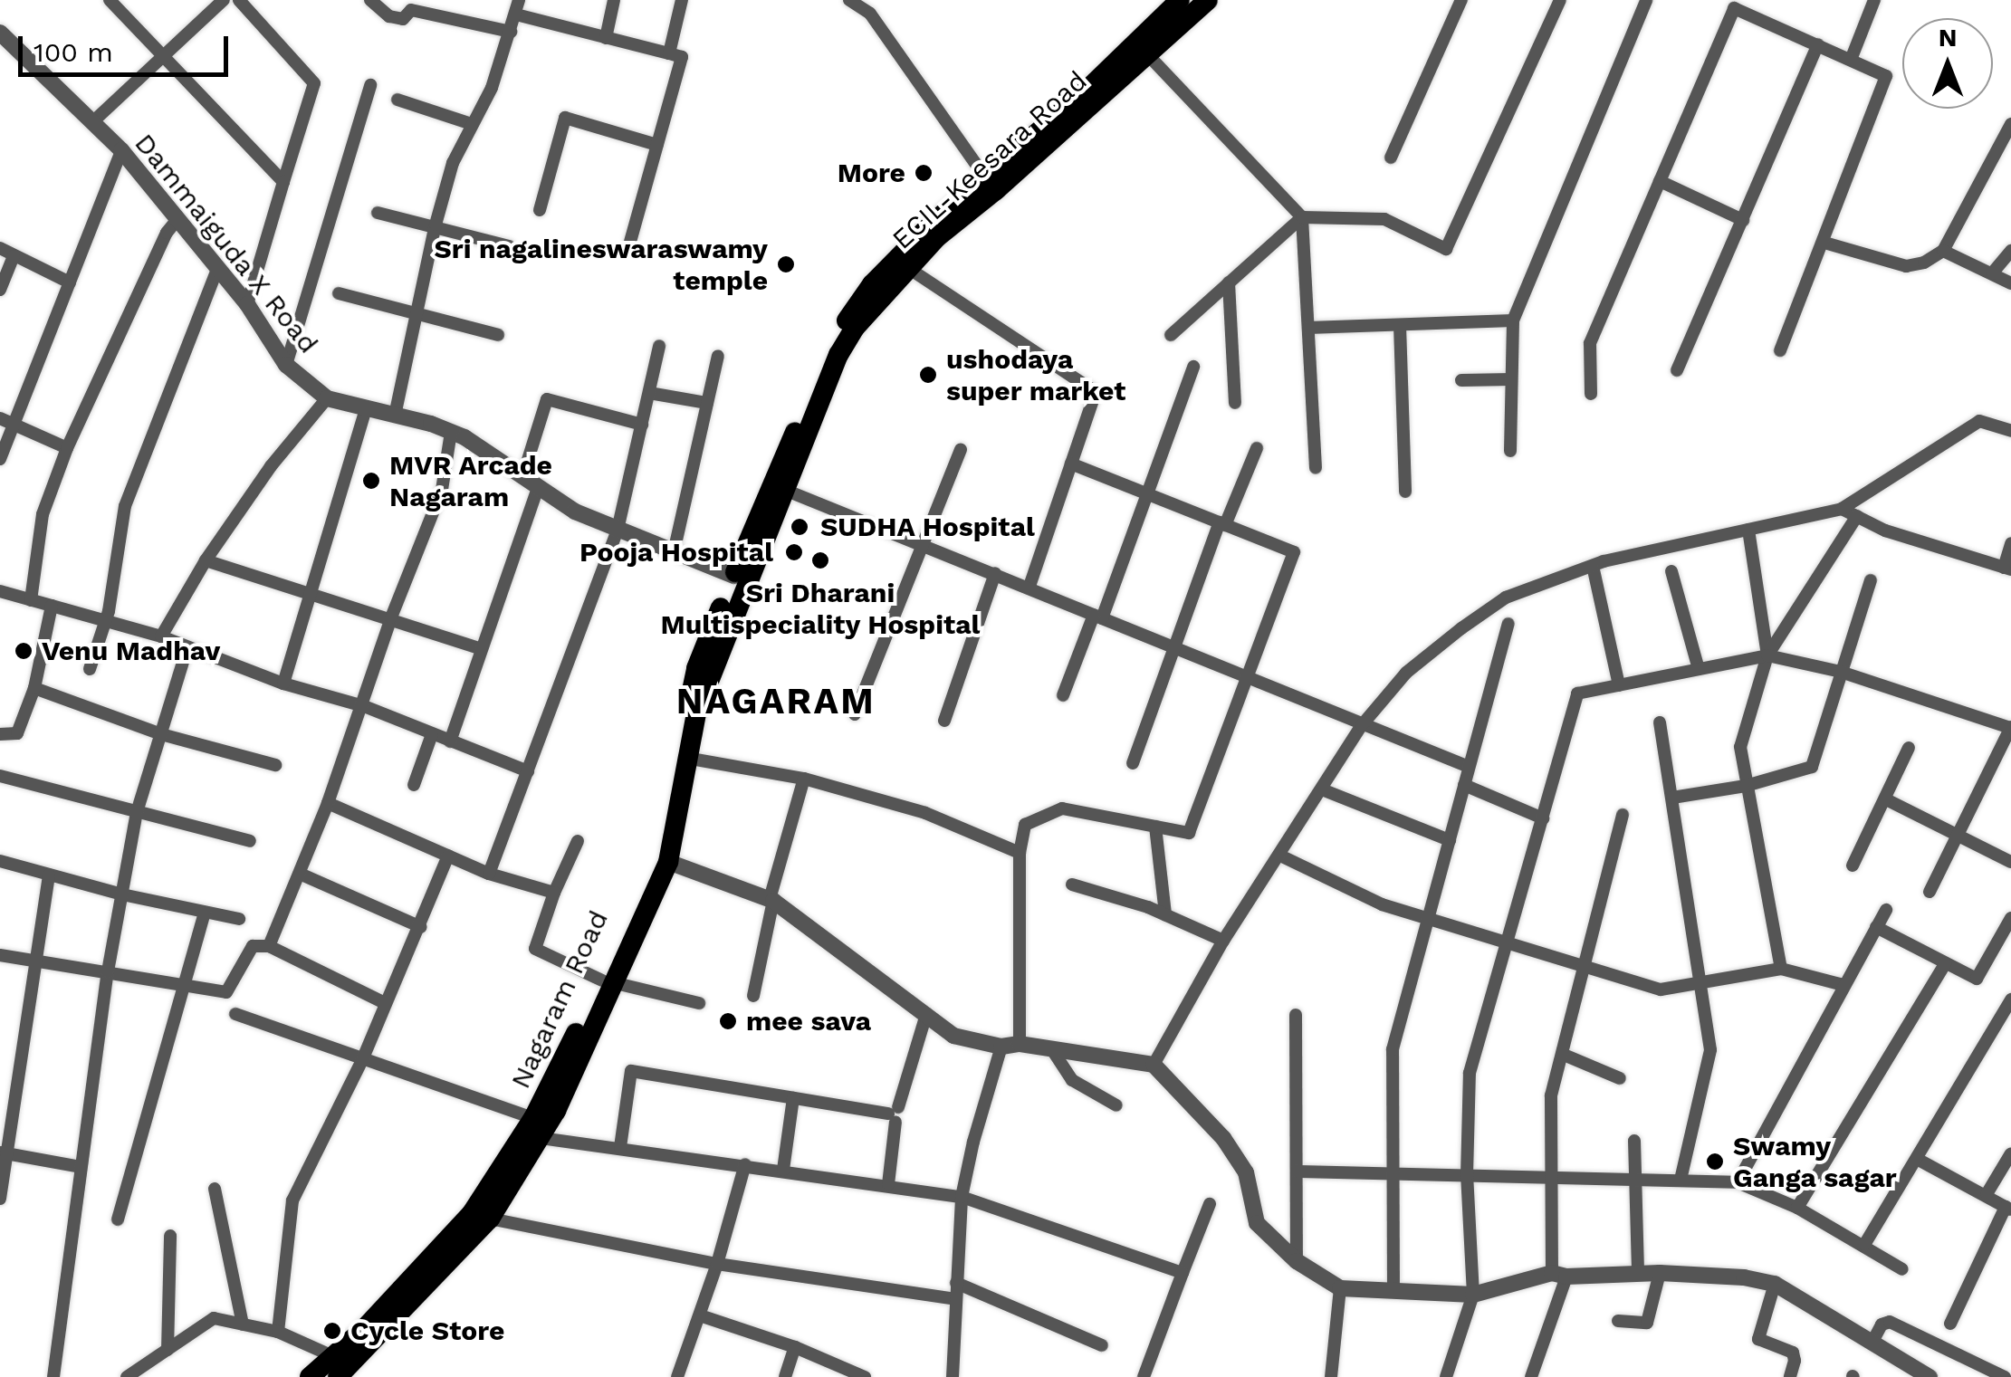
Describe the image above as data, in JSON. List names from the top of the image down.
{
  "streets": {
    "main road": ["ECIL-Keesara Road", "Nagaram Road"],
    "street": ["Dammaiguda X Road"]
  },
  "crossings": [
    ["ECIL-Keesara Road", "Dammaiguda X Road"],
    ["ECIL-Keesara Road", "Nagaram Road"],
    ["Dammaiguda X Road", "Nagaram Road"]
  ],
  "districts": ["NAGARAM"],
  "places": [
    "More",
    "Sri nagalineswaraswamy temple",
    "ushodaya super market",
    "MVR Arcade Nagaram",
    "SUDHA Hospital",
    "Pooja Hospital",
    "Sri Dharani Multispeciality Hospital",
    "Venu Madhav",
    "mee sava",
    "Swamy Ganga sagar",
    "Cycle Store"
  ],
  "scale_bar": "100 m",
  "north": "top"
}
